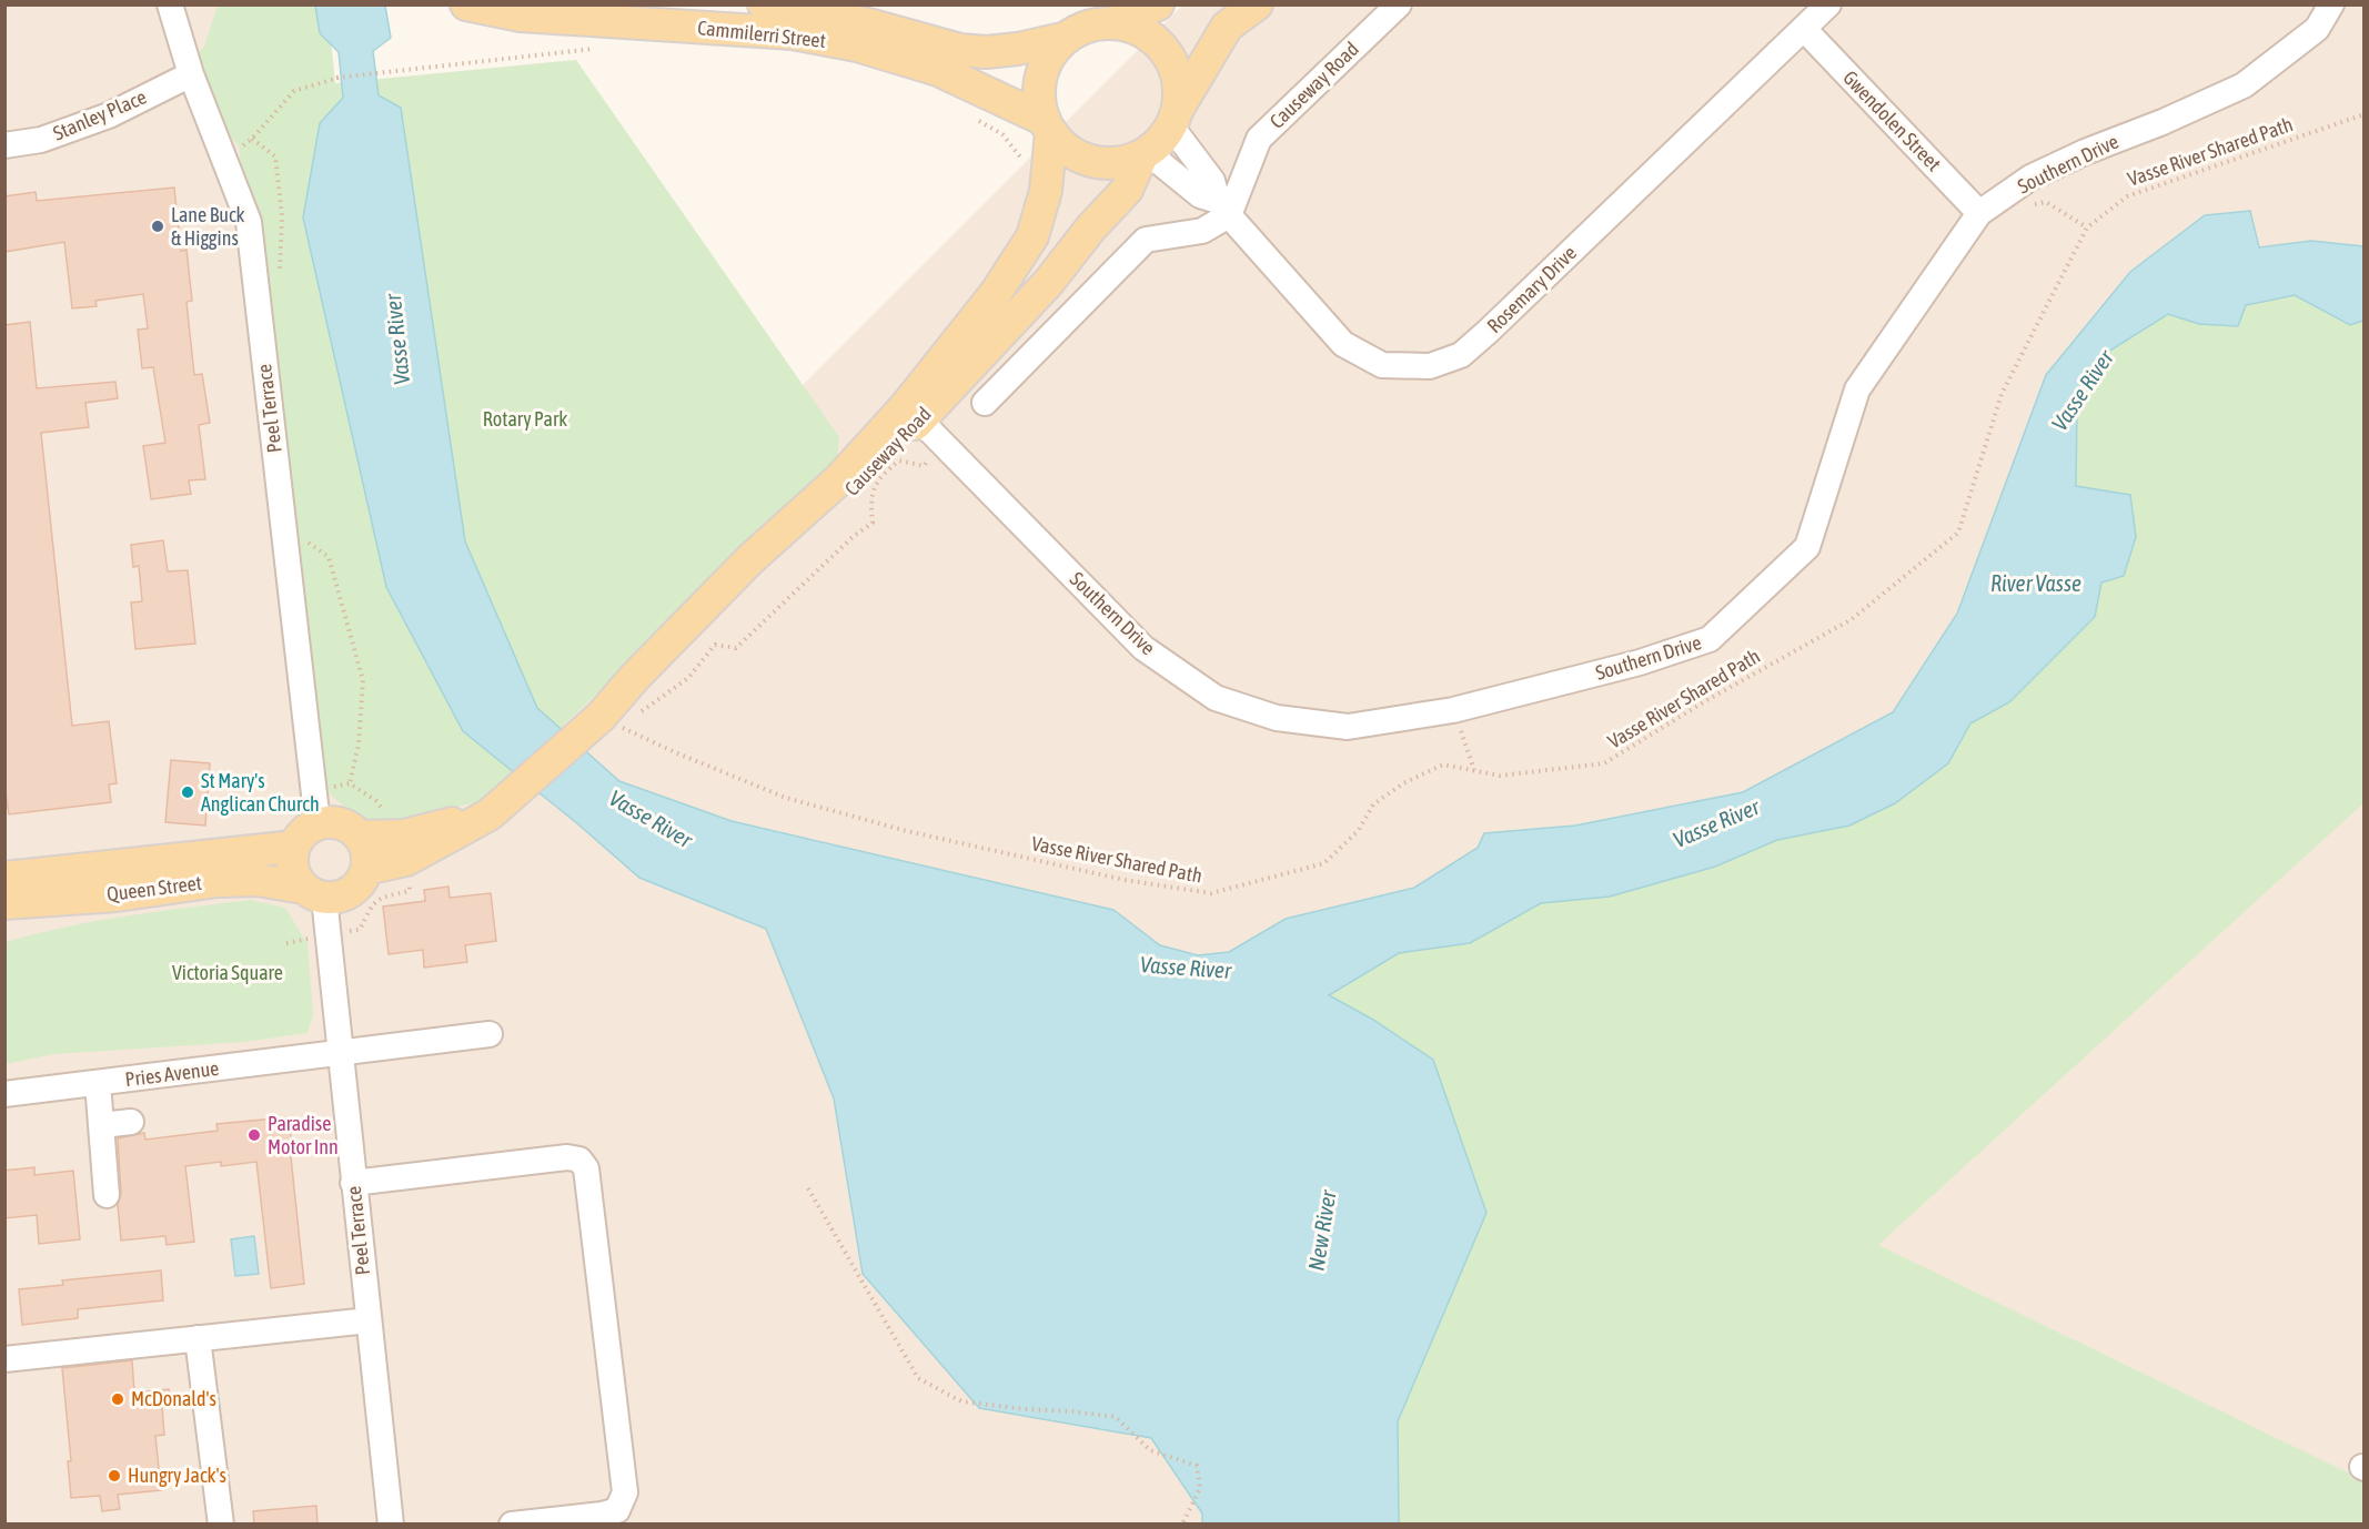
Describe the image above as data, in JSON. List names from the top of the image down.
{
  "streets": {
    "main road": ["Cammilerri Street", "Causeway Road", "Queen Street"],
    "street": [
      "Stanley Place",
      "Gwendolen Street",
      "Southern Drive",
      "Rosemary Drive",
      "Peel Terrace",
      "Pries Avenue"
    ],
    "path": ["Vasse River Shared Path"]
  },
  "crossings": [
    ["Cammilerri Street", "Causeway Road"],
    ["Cammilerri Street", "Rosemary Drive"],
    ["Causeway Road", "Vasse River Shared Path"],
    ["Causeway Road", "Southern Drive"],
    ["Causeway Road", "Rosemary Drive"],
    ["Causeway Road", "Peel Terrace"],
    ["Causeway Road", "Queen Street"],
    ["Stanley Place", "Peel Terrace"],
    ["Gwendolen Street", "Southern Drive"],
    ["Gwendolen Street", "Rosemary Drive"],
    ["Peel Terrace", "Queen Street"],
    ["Peel Terrace", "Pries Avenue"]
  ],
  "water": ["Vasse River", "River Vasse", "New River"],
  "parks": ["Rotary Park", "Victoria Square"],
  "places": [
    "Lane Buck & Higgins",
    "St Mary's Anglican Church",
    "Paradise Motor Inn",
    "McDonald's",
    "Hungry Jack's"
  ]
}
